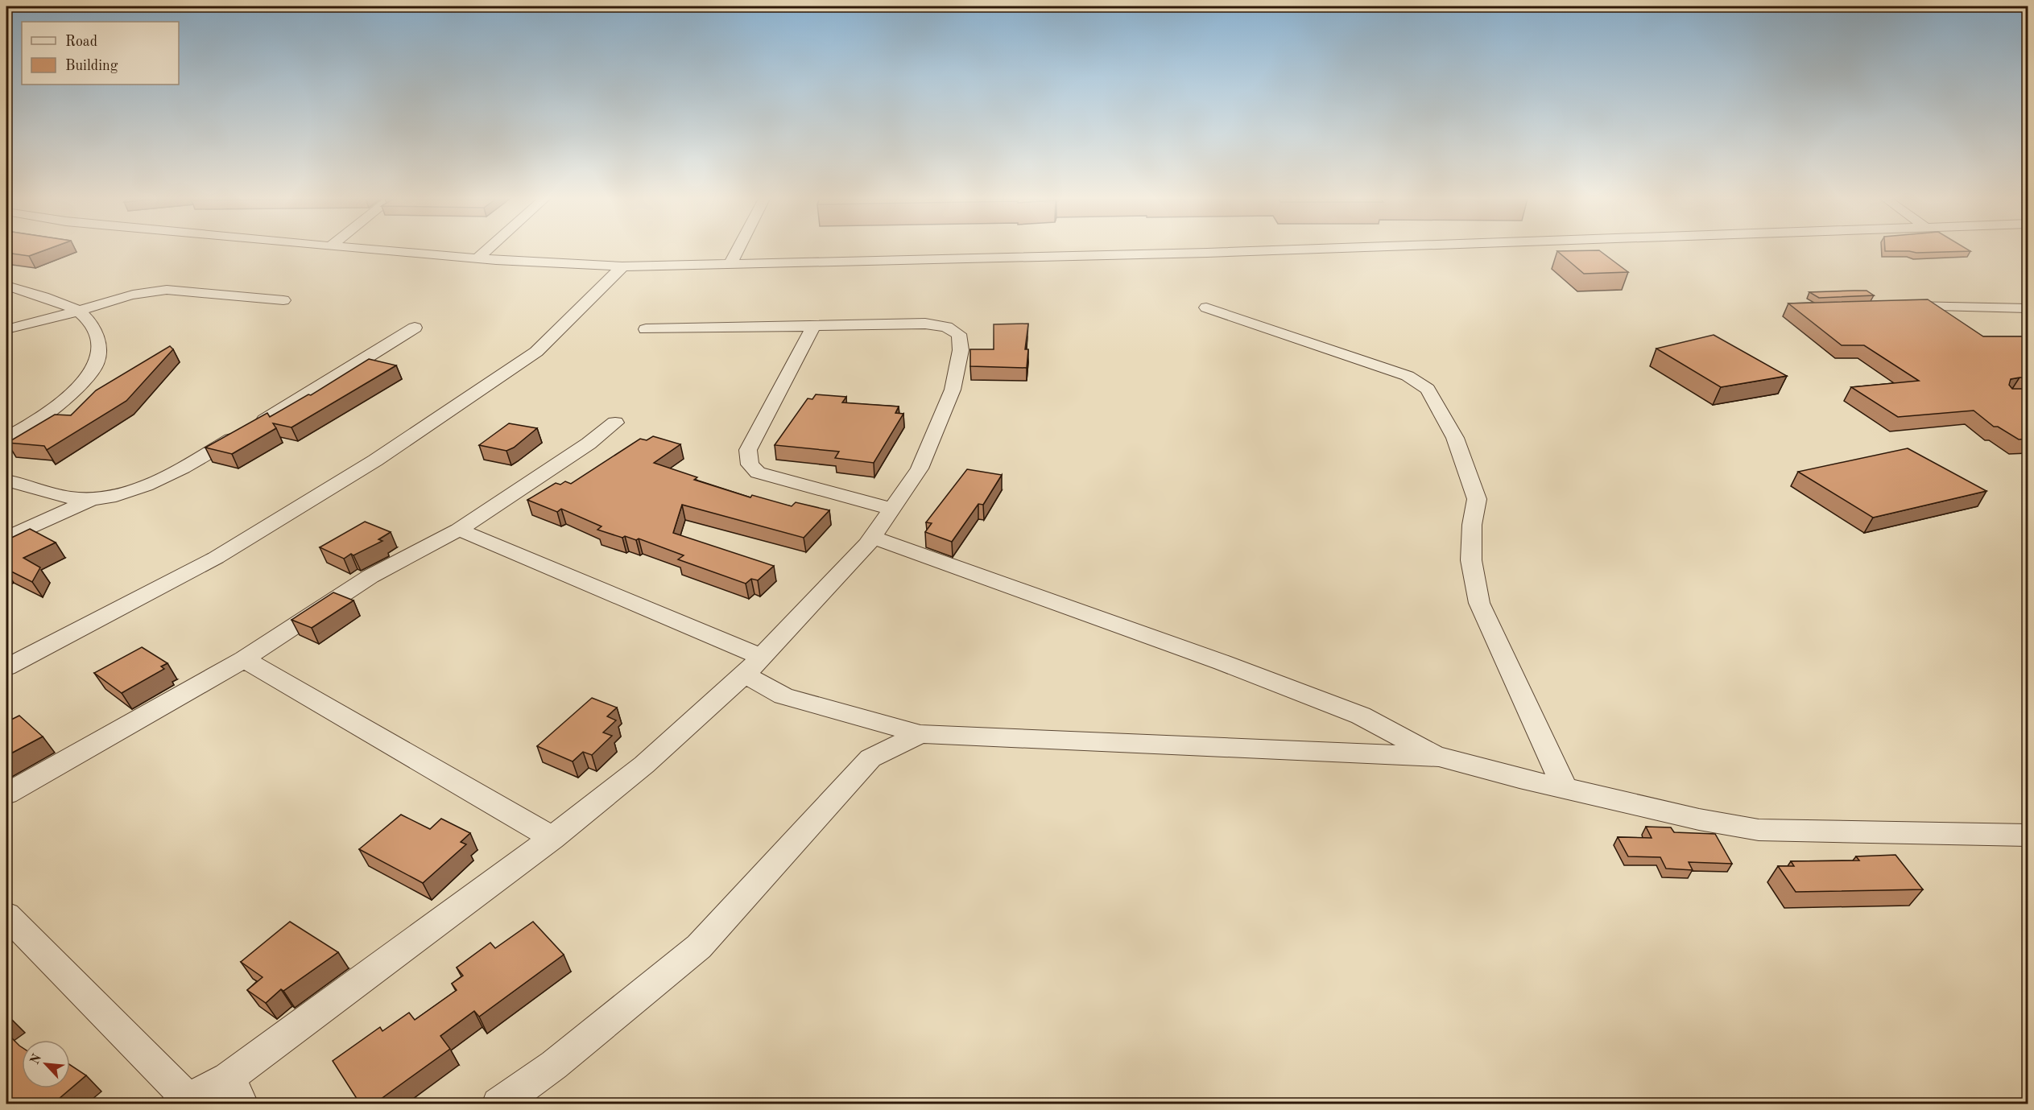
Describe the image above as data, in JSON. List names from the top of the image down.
{
  "legend": ["Road", "Building"],
  "north": "top left"
}
